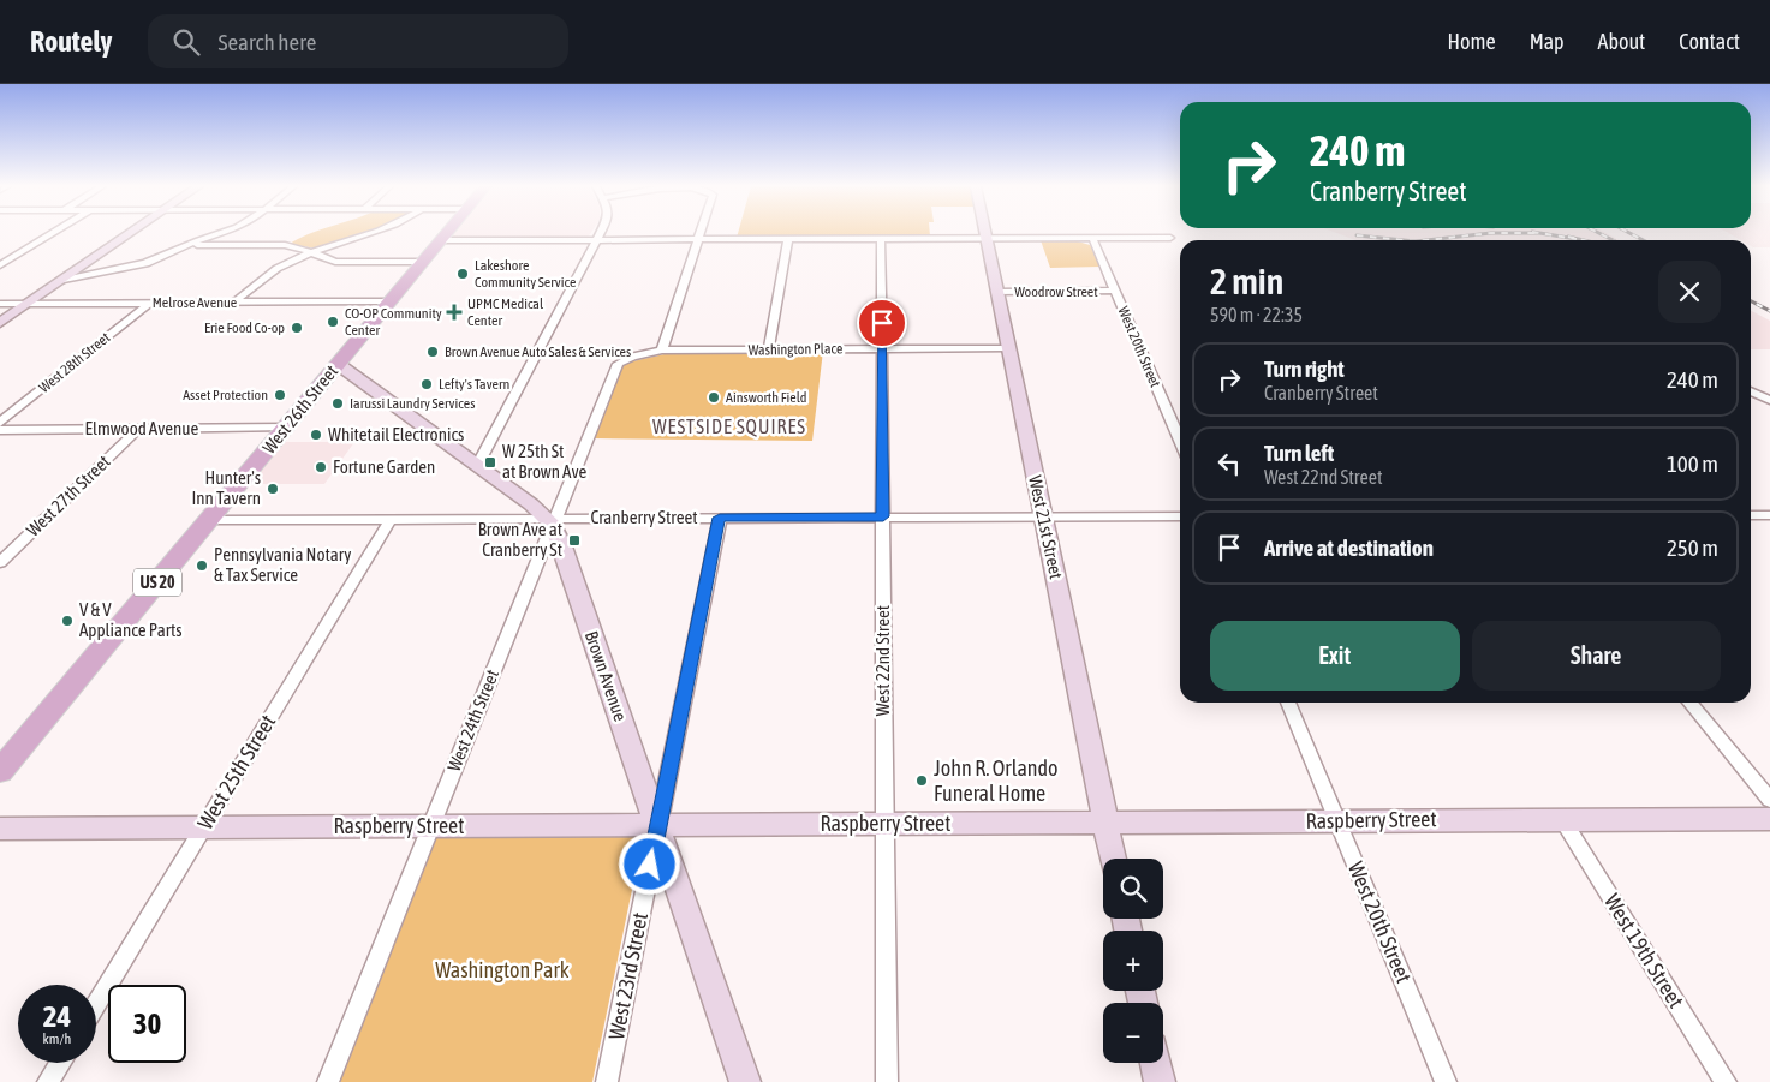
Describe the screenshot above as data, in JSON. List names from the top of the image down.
{
  "streets": {
    "main road": ["West 26th Street", "US 20"],
    "street": [
      "Woodrow Street",
      "Melrose Avenue",
      "West 20th Street",
      "Washington Place",
      "West 28th Street",
      "Elmwood Avenue",
      "West 27th Street",
      "Cranberry Street",
      "West 21st Street",
      "West 22nd Street",
      "Brown Avenue",
      "West 24th Street",
      "West 25th Street",
      "Raspberry Street",
      "West 19th Street",
      "West 23rd Street"
    ]
  },
  "crossings": [
    ["Woodrow Street", "West 20th Street"],
    ["Woodrow Street", "West 21st Street"],
    ["Melrose Avenue", "West 28th Street"],
    ["Melrose Avenue", "West 26th Street"],
    ["West 20th Street", "Raspberry Street"],
    ["Washington Place", "West 21st Street"],
    ["Washington Place", "West 22nd Street"],
    ["Washington Place", "West 24th Street"],
    ["West 26th Street", "Elmwood Avenue"],
    ["West 26th Street", "Cranberry Street"],
    ["West 26th Street", "Brown Avenue"],
    ["Elmwood Avenue", "West 27th Street"],
    ["Cranberry Street", "West 21st Street"],
    ["Cranberry Street", "West 22nd Street"],
    ["Cranberry Street", "Brown Avenue"],
    ["Cranberry Street", "West 24th Street"],
    ["Cranberry Street", "West 25th Street"],
    ["Cranberry Street", "West 23rd Street"],
    ["West 21st Street", "Raspberry Street"],
    ["West 22nd Street", "Raspberry Street"],
    ["Brown Avenue", "West 24th Street"],
    ["Brown Avenue", "Raspberry Street"],
    ["Brown Avenue", "West 23rd Street"],
    ["West 24th Street", "Raspberry Street"],
    ["West 25th Street", "Raspberry Street"],
    ["Raspberry Street", "West 19th Street"],
    ["Raspberry Street", "West 23rd Street"]
  ],
  "districts": ["WESTSIDE SQUIRES"],
  "parks": ["Washington Park"],
  "places": {
    "other": [
      "Lakeshore Community Service",
      "CO-OP Community Center",
      "Erie Food Co-op",
      "Brown Avenue Auto Sales & Services",
      "Lefty's Tavern",
      "Asset Protection",
      "Ainsworth Field",
      "Iarussi Laundry Services",
      "Whitetail Electronics",
      "Fortune Garden",
      "Hunter's Inn Tavern",
      "Pennsylvania Notary & Tax Service",
      "V & V Appliance Parts",
      "John R. Orlando Funeral Home"
    ],
    "health": ["UPMC Medical Center"],
    "transit": ["W 25th St at Brown Ave", "Brown Ave at Cranberry St"]
  },
  "page": {
    "header": "Routely",
    "search": "Search here",
    "nav": [
      "Home",
      "Map",
      "About",
      "Contact"
    ],
    "turn": ["240 m", "Cranberry Street"],
    "heading": ["2 min", "590 m · 22:35"],
    "list": [
      {
        "name": "Turn right",
        "note": "Cranberry Street",
        "value": "240 m"
      },
      {
        "name": "Turn left",
        "note": "West 22nd Street",
        "value": "100 m"
      },
      {
        "name": "Arrive at destination",
        "value": "250 m"
      }
    ],
    "buttons": ["Exit", "Share"],
    "map_buttons": ["+", "−"],
    "speed": "24 km/h",
    "limit": "30"
  }
}
